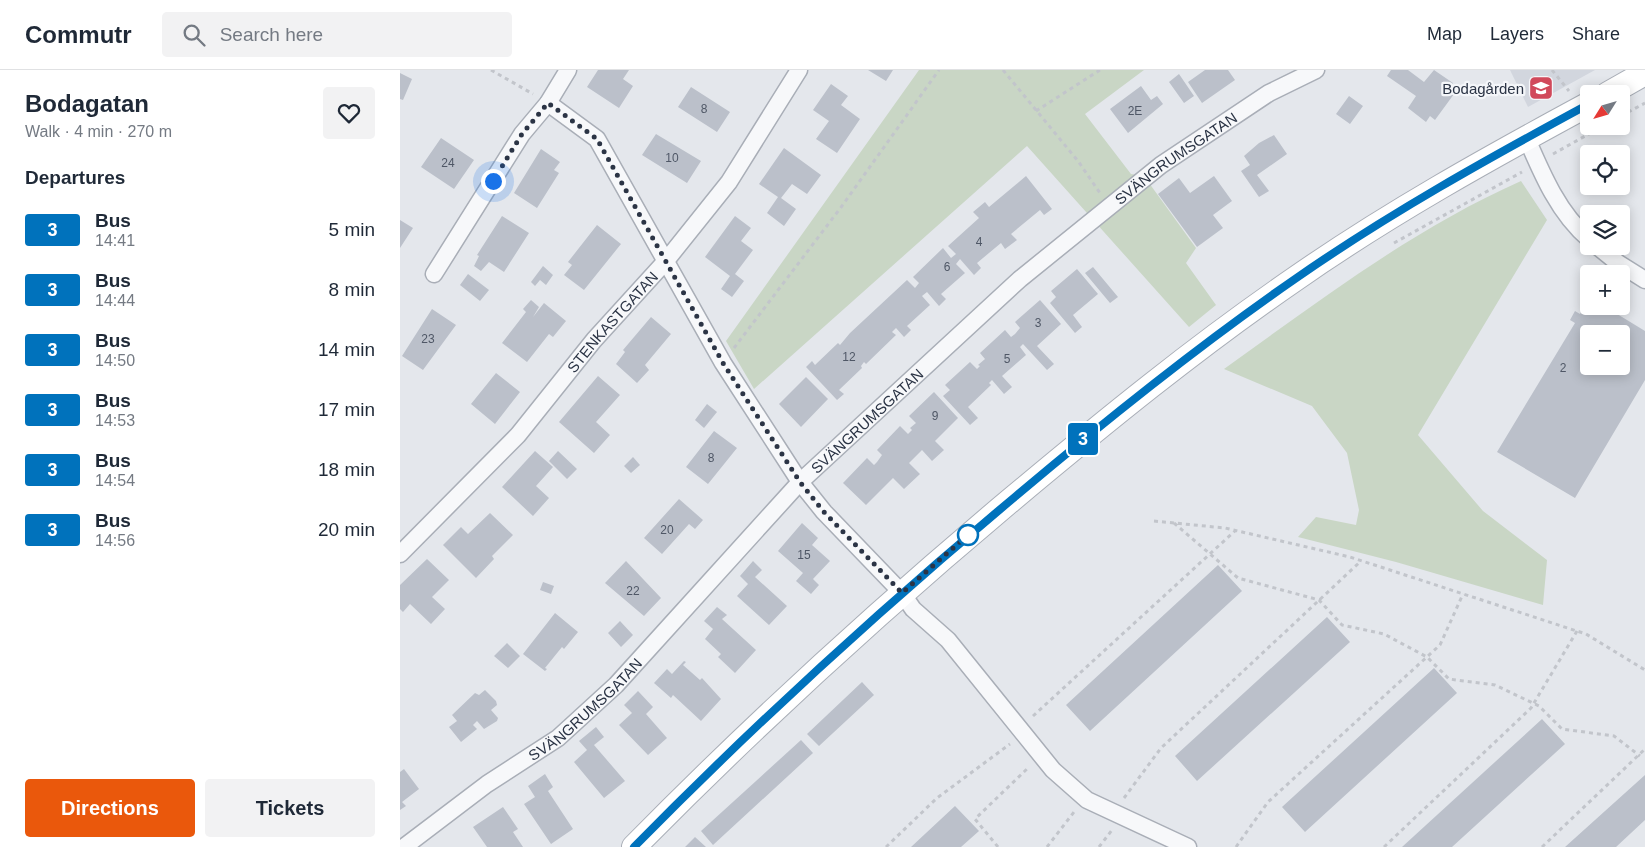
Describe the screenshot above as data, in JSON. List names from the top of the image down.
{
  "streets": {
    "street": ["SVÄNGRUMSGATAN", "STENKASTGATAN"]
  },
  "places": {
    "school or university": ["Bodagården"]
  },
  "lines": ["bus line 3"],
  "house_numbers": [
    "8",
    "2E",
    "10",
    "24",
    "4",
    "6",
    "3",
    "23",
    "12",
    "5",
    "2",
    "9",
    "8",
    "20",
    "15",
    "22"
  ],
  "north": "bottom left",
  "page": {
    "header": "Commutr",
    "search": "Search here",
    "nav": ["Map", "Layers", "Share"],
    "heading": [
      ["Bodagatan", "Walk · 4 min · 270 m"],
      "Departures"
    ],
    "on_map": "3",
    "map_buttons": ["+", "−"],
    "list": [
      {
        "mark": "3",
        "name": "Bus",
        "note": "14:41",
        "value": "5 min"
      },
      {
        "mark": "3",
        "name": "Bus",
        "note": "14:44",
        "value": "8 min"
      },
      {
        "mark": "3",
        "name": "Bus",
        "note": "14:50",
        "value": "14 min"
      },
      {
        "mark": "3",
        "name": "Bus",
        "note": "14:53",
        "value": "17 min"
      },
      {
        "mark": "3",
        "name": "Bus",
        "note": "14:54",
        "value": "18 min"
      },
      {
        "mark": "3",
        "name": "Bus",
        "note": "14:56",
        "value": "20 min"
      }
    ],
    "buttons": ["Directions", "Tickets"]
  }
}
